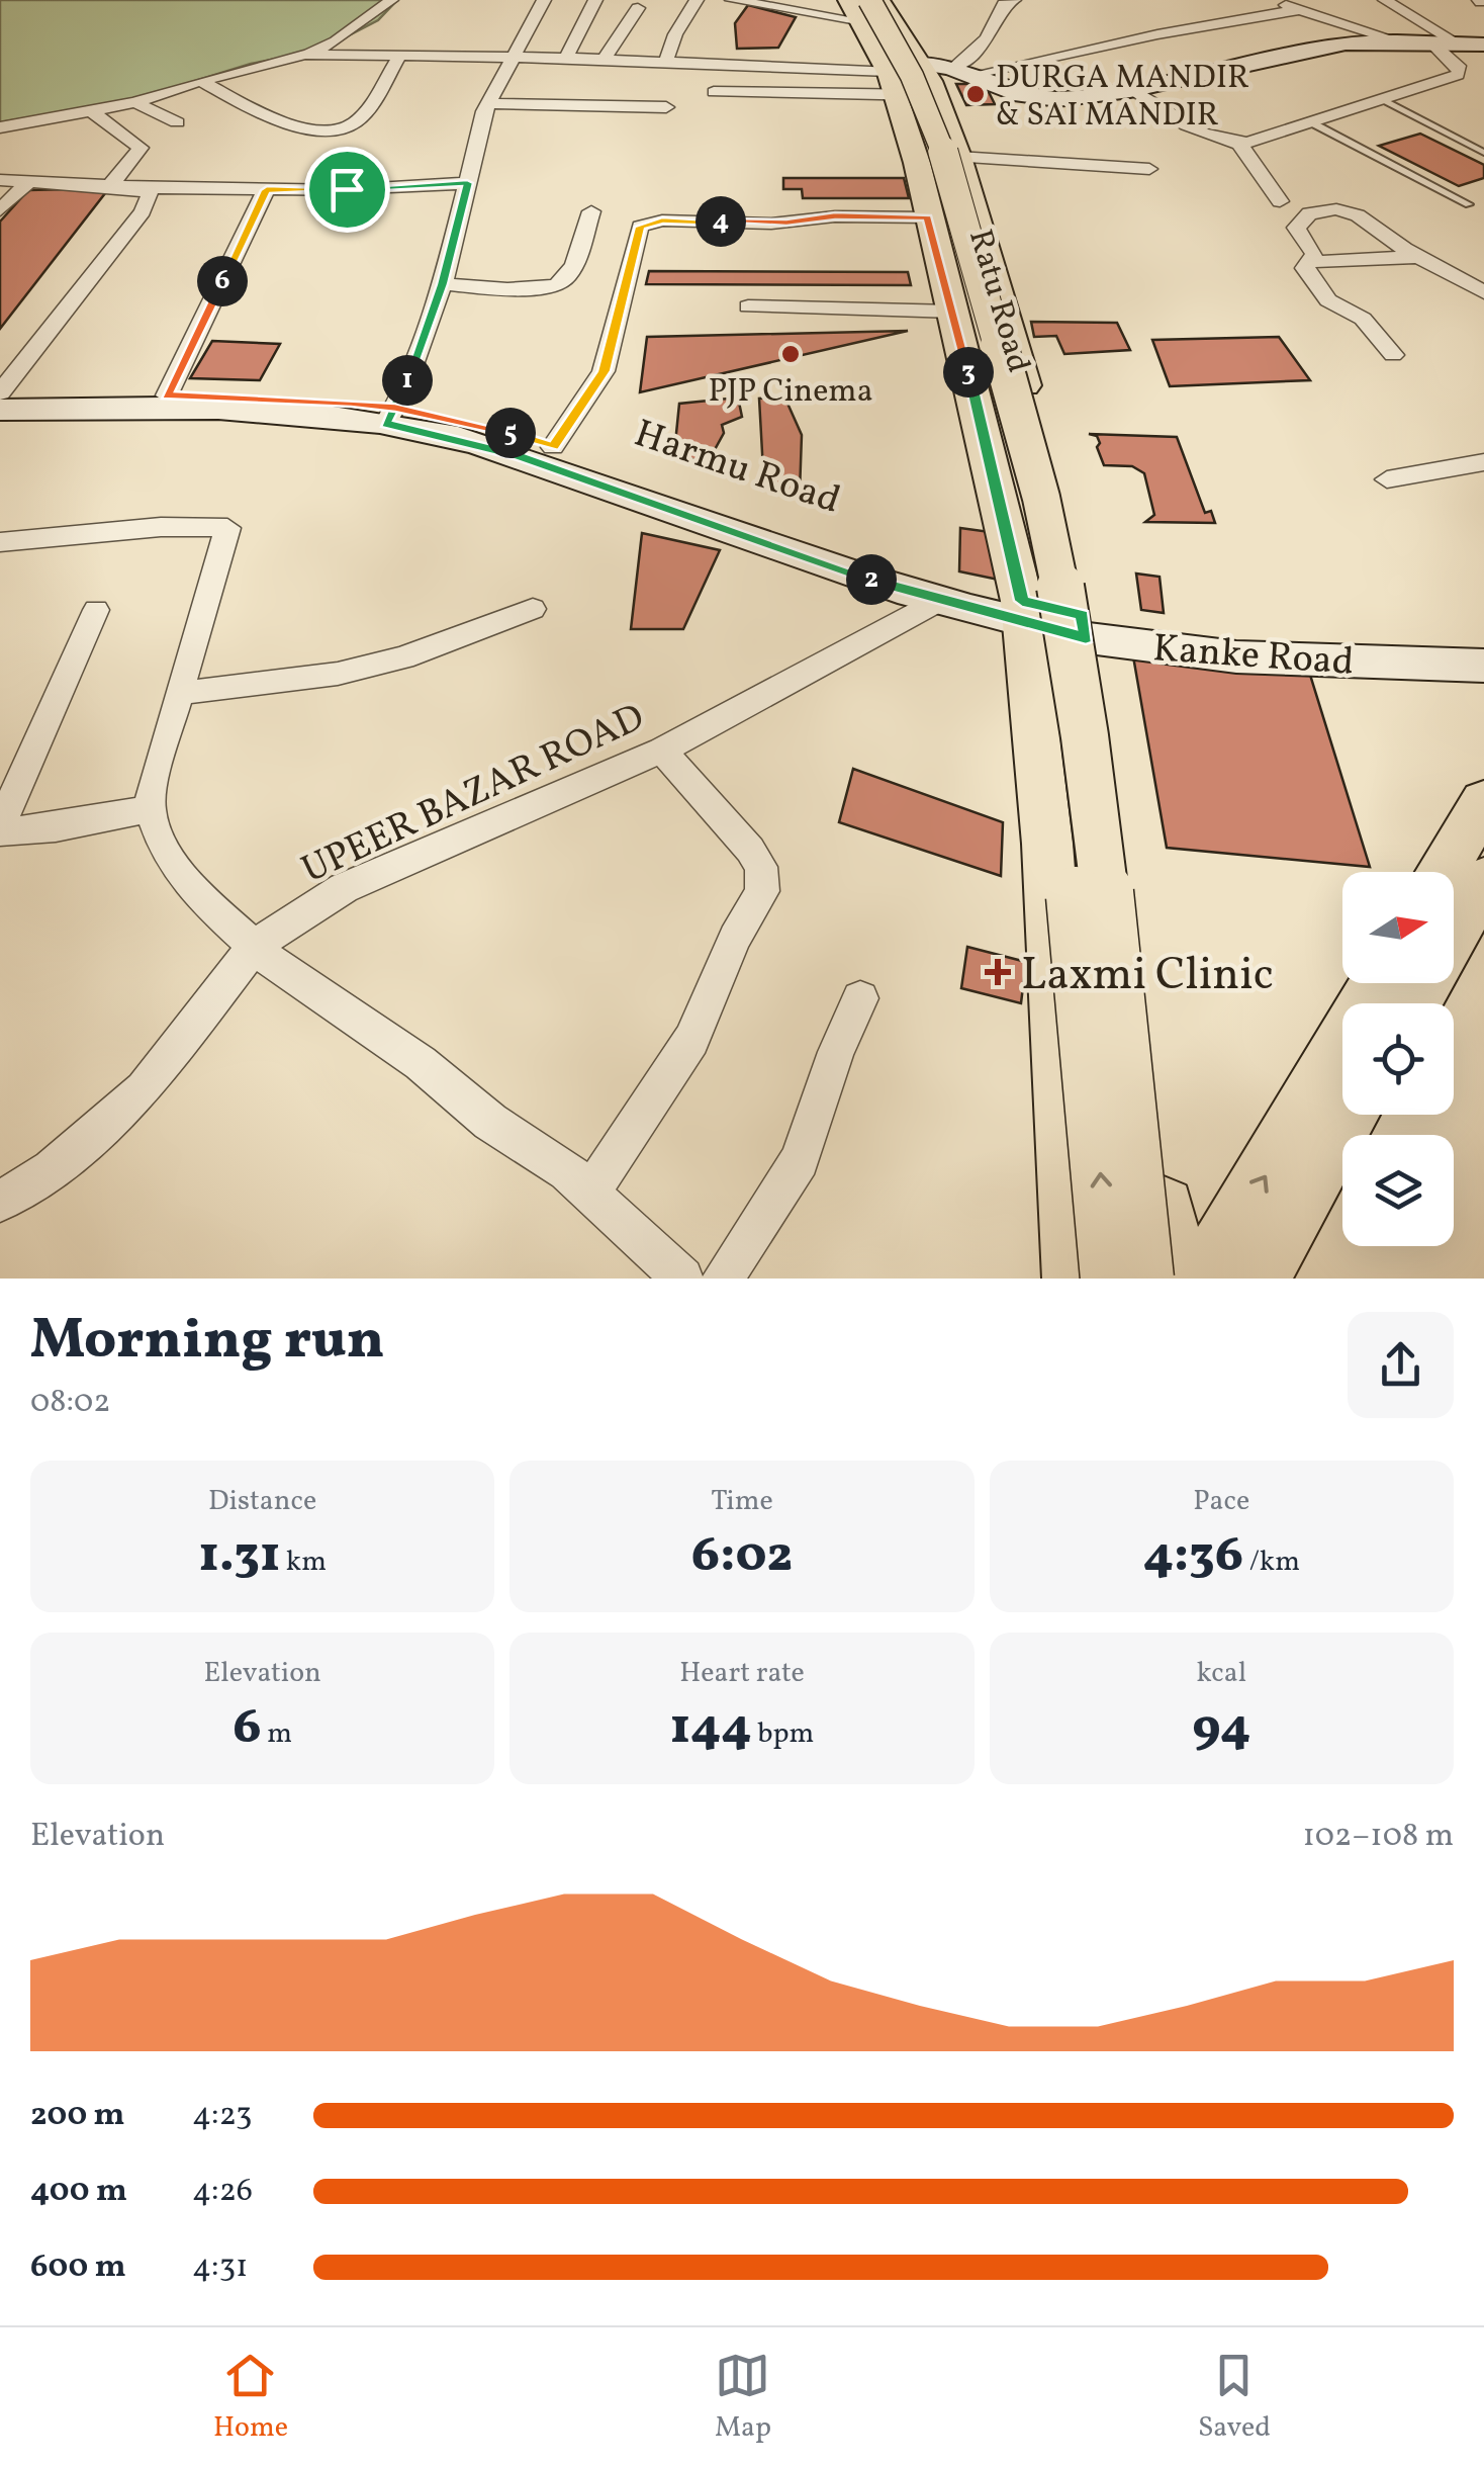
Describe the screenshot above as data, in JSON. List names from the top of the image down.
{
  "streets": {
    "main road": ["Ratu Road", "Harmu Road", "Kanke Road"],
    "street": ["UPEER BAZAR ROAD"]
  },
  "crossings": [
    ["Ratu Road", "Harmu Road"],
    ["Ratu Road", "Kanke Road"],
    ["Harmu Road", "Kanke Road"],
    ["Harmu Road", "UPEER BAZAR ROAD"]
  ],
  "places": {
    "other": ["DURGA MANDIR & SAI MANDIR", "PJP Cinema"],
    "health": ["Laxmi Clinic"]
  },
  "north": "right",
  "page": {
    "pins": [
      "4",
      "6",
      "3",
      "1",
      "5",
      "2"
    ],
    "heading": ["Morning run", "08:02"],
    "stats": [
      ["Distance", "1.31 km"],
      ["Time", "6:02"],
      ["Pace", "4:36 /km"],
      ["Elevation", "6 m"],
      ["Heart rate", "144 bpm"],
      ["kcal", "94"]
    ],
    "chart": ["Elevation", "102–108 m"],
    "list": [
      {
        "name": "200 m",
        "note": "4:23"
      },
      {
        "name": "400 m",
        "note": "4:26"
      },
      {
        "name": "600 m",
        "note": "4:31"
      }
    ],
    "tabs": ["Home", "Map", "Saved"]
  }
}
